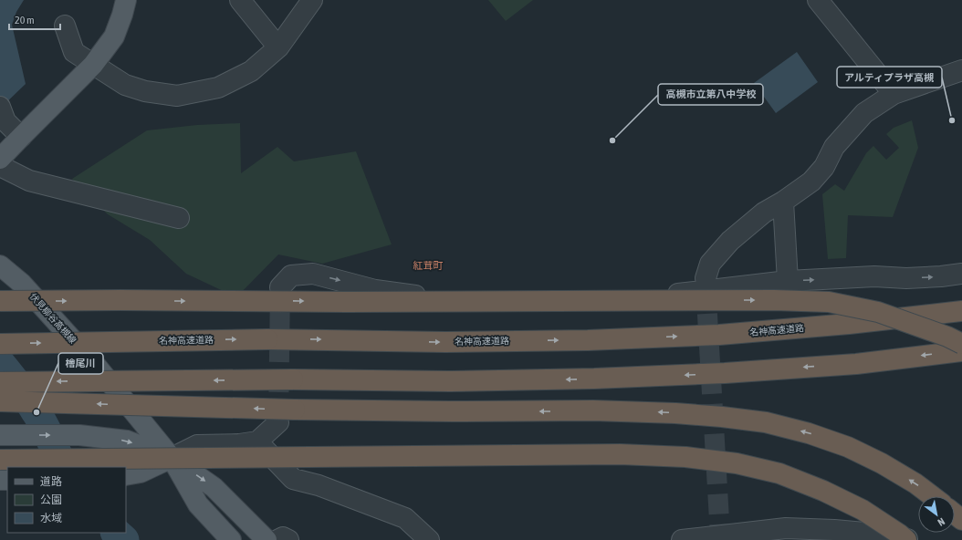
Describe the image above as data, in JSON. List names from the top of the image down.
{
  "streets": {
    "highway": ["名神高速道路"],
    "main road": ["伏見柳谷高槻線"]
  },
  "one_way": ["伏見柳谷高槻線"],
  "districts": ["紅茸町"],
  "places": ["アルティプラザ高槻", "高槻市立第八中学校", "檜尾川"],
  "legend": ["道路", "公園", "水域"],
  "scale_bar": "20 m",
  "north": "bottom right"
}
